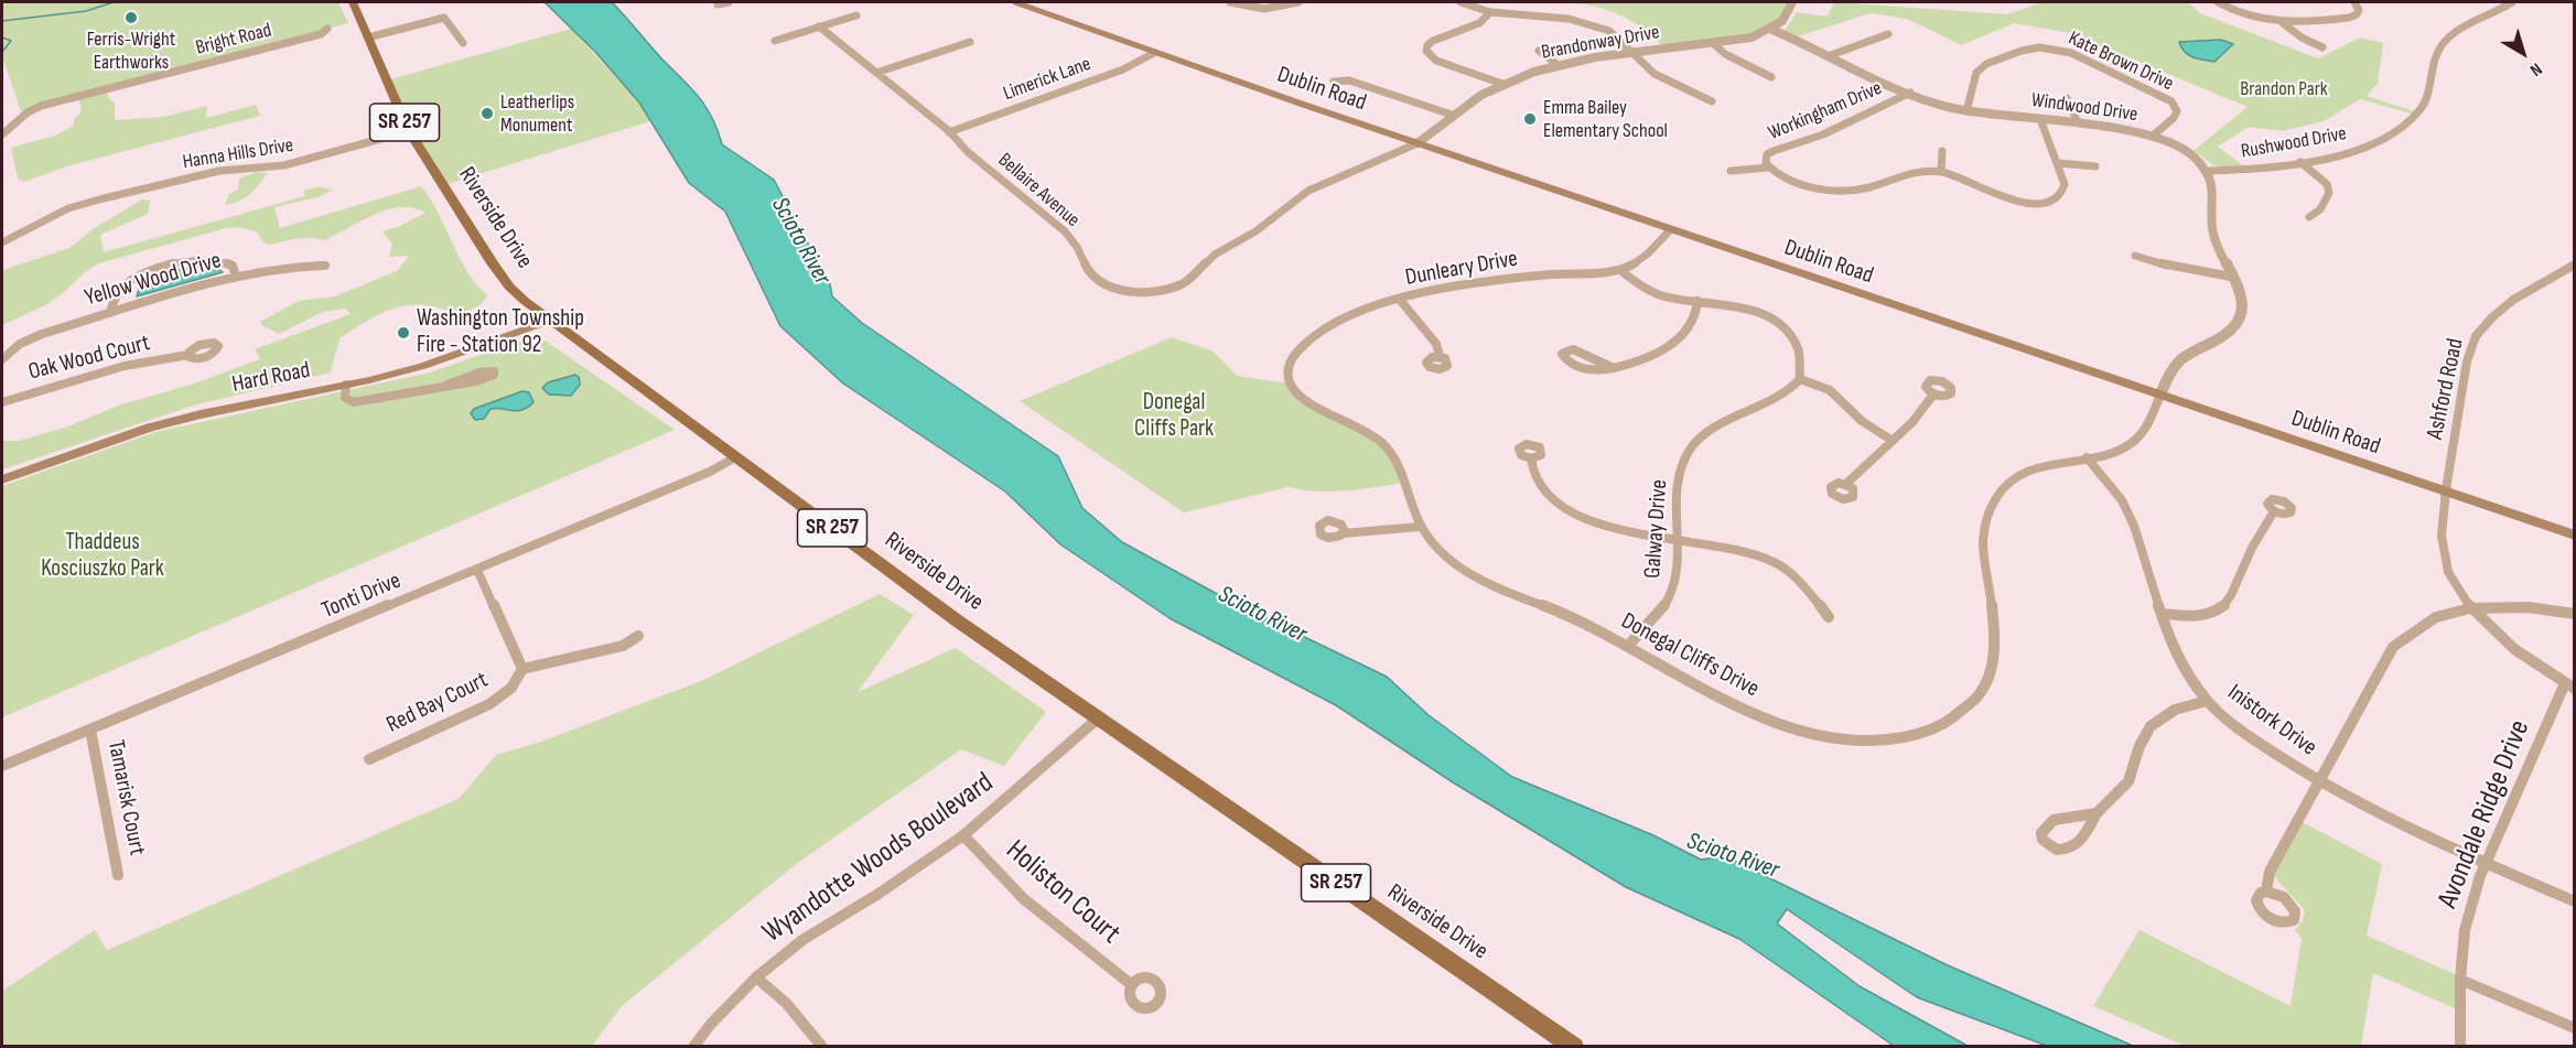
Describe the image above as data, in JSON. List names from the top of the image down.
{
  "streets": {
    "main road": [
      "Dublin Road",
      "SR 257",
      "Riverside Drive",
      "Hard Road"
    ],
    "street": [
      "Bright Road",
      "Brandonway Drive",
      "Kate Brown Drive",
      "Limerick Lane",
      "Windwood Drive",
      "Workingham Drive",
      "Rushwood Drive",
      "Hanna Hills Drive",
      "Bellaire Avenue",
      "Dunleary Drive",
      "Yellow Wood Drive",
      "Oak Wood Court",
      "Ashford Road",
      "Galway Drive",
      "Tonti Drive",
      "Donegal Cliffs Drive",
      "Red Bay Court",
      "Inistork Drive",
      "Tamarisk Court",
      "Avondale Ridge Drive",
      "Wyandotte Woods Boulevard",
      "Holiston Court"
    ]
  },
  "crossings": [
    ["Brandonway Drive", "Dublin Road"],
    ["Brandonway Drive", "Windwood Drive"],
    ["Brandonway Drive", "Bellaire Avenue"],
    ["Kate Brown Drive", "Windwood Drive"],
    ["Limerick Lane", "Dublin Road"],
    ["Limerick Lane", "Bellaire Avenue"],
    ["Dublin Road", "Bellaire Avenue"],
    ["Dublin Road", "Dunleary Drive"],
    ["Dublin Road", "Ashford Road"],
    ["Dublin Road", "Donegal Cliffs Drive"],
    ["Windwood Drive", "Workingham Drive"],
    ["Windwood Drive", "Rushwood Drive"],
    ["Hanna Hills Drive", "Riverside Drive"],
    ["Riverside Drive", "Hard Road"],
    ["Riverside Drive", "Tonti Drive"],
    ["Riverside Drive", "Wyandotte Woods Boulevard"],
    ["Dunleary Drive", "Donegal Cliffs Drive"],
    ["Ashford Road", "Avondale Ridge Drive"],
    ["Galway Drive", "Donegal Cliffs Drive"],
    ["Tonti Drive", "Tamarisk Court"],
    ["Donegal Cliffs Drive", "Inistork Drive"],
    ["Inistork Drive", "Avondale Ridge Drive"],
    ["Wyandotte Woods Boulevard", "Holiston Court"]
  ],
  "water": ["Scioto River"],
  "parks": ["Brandon Park", "Donegal Cliffs Park", "Thaddeus Kosciuszko Park"],
  "places": [
    "Ferris-Wright Earthworks",
    "Leatherlips Monument",
    "Emma Bailey Elementary School",
    "Washington Township Fire - Station 92"
  ],
  "north": "bottom right"
}
